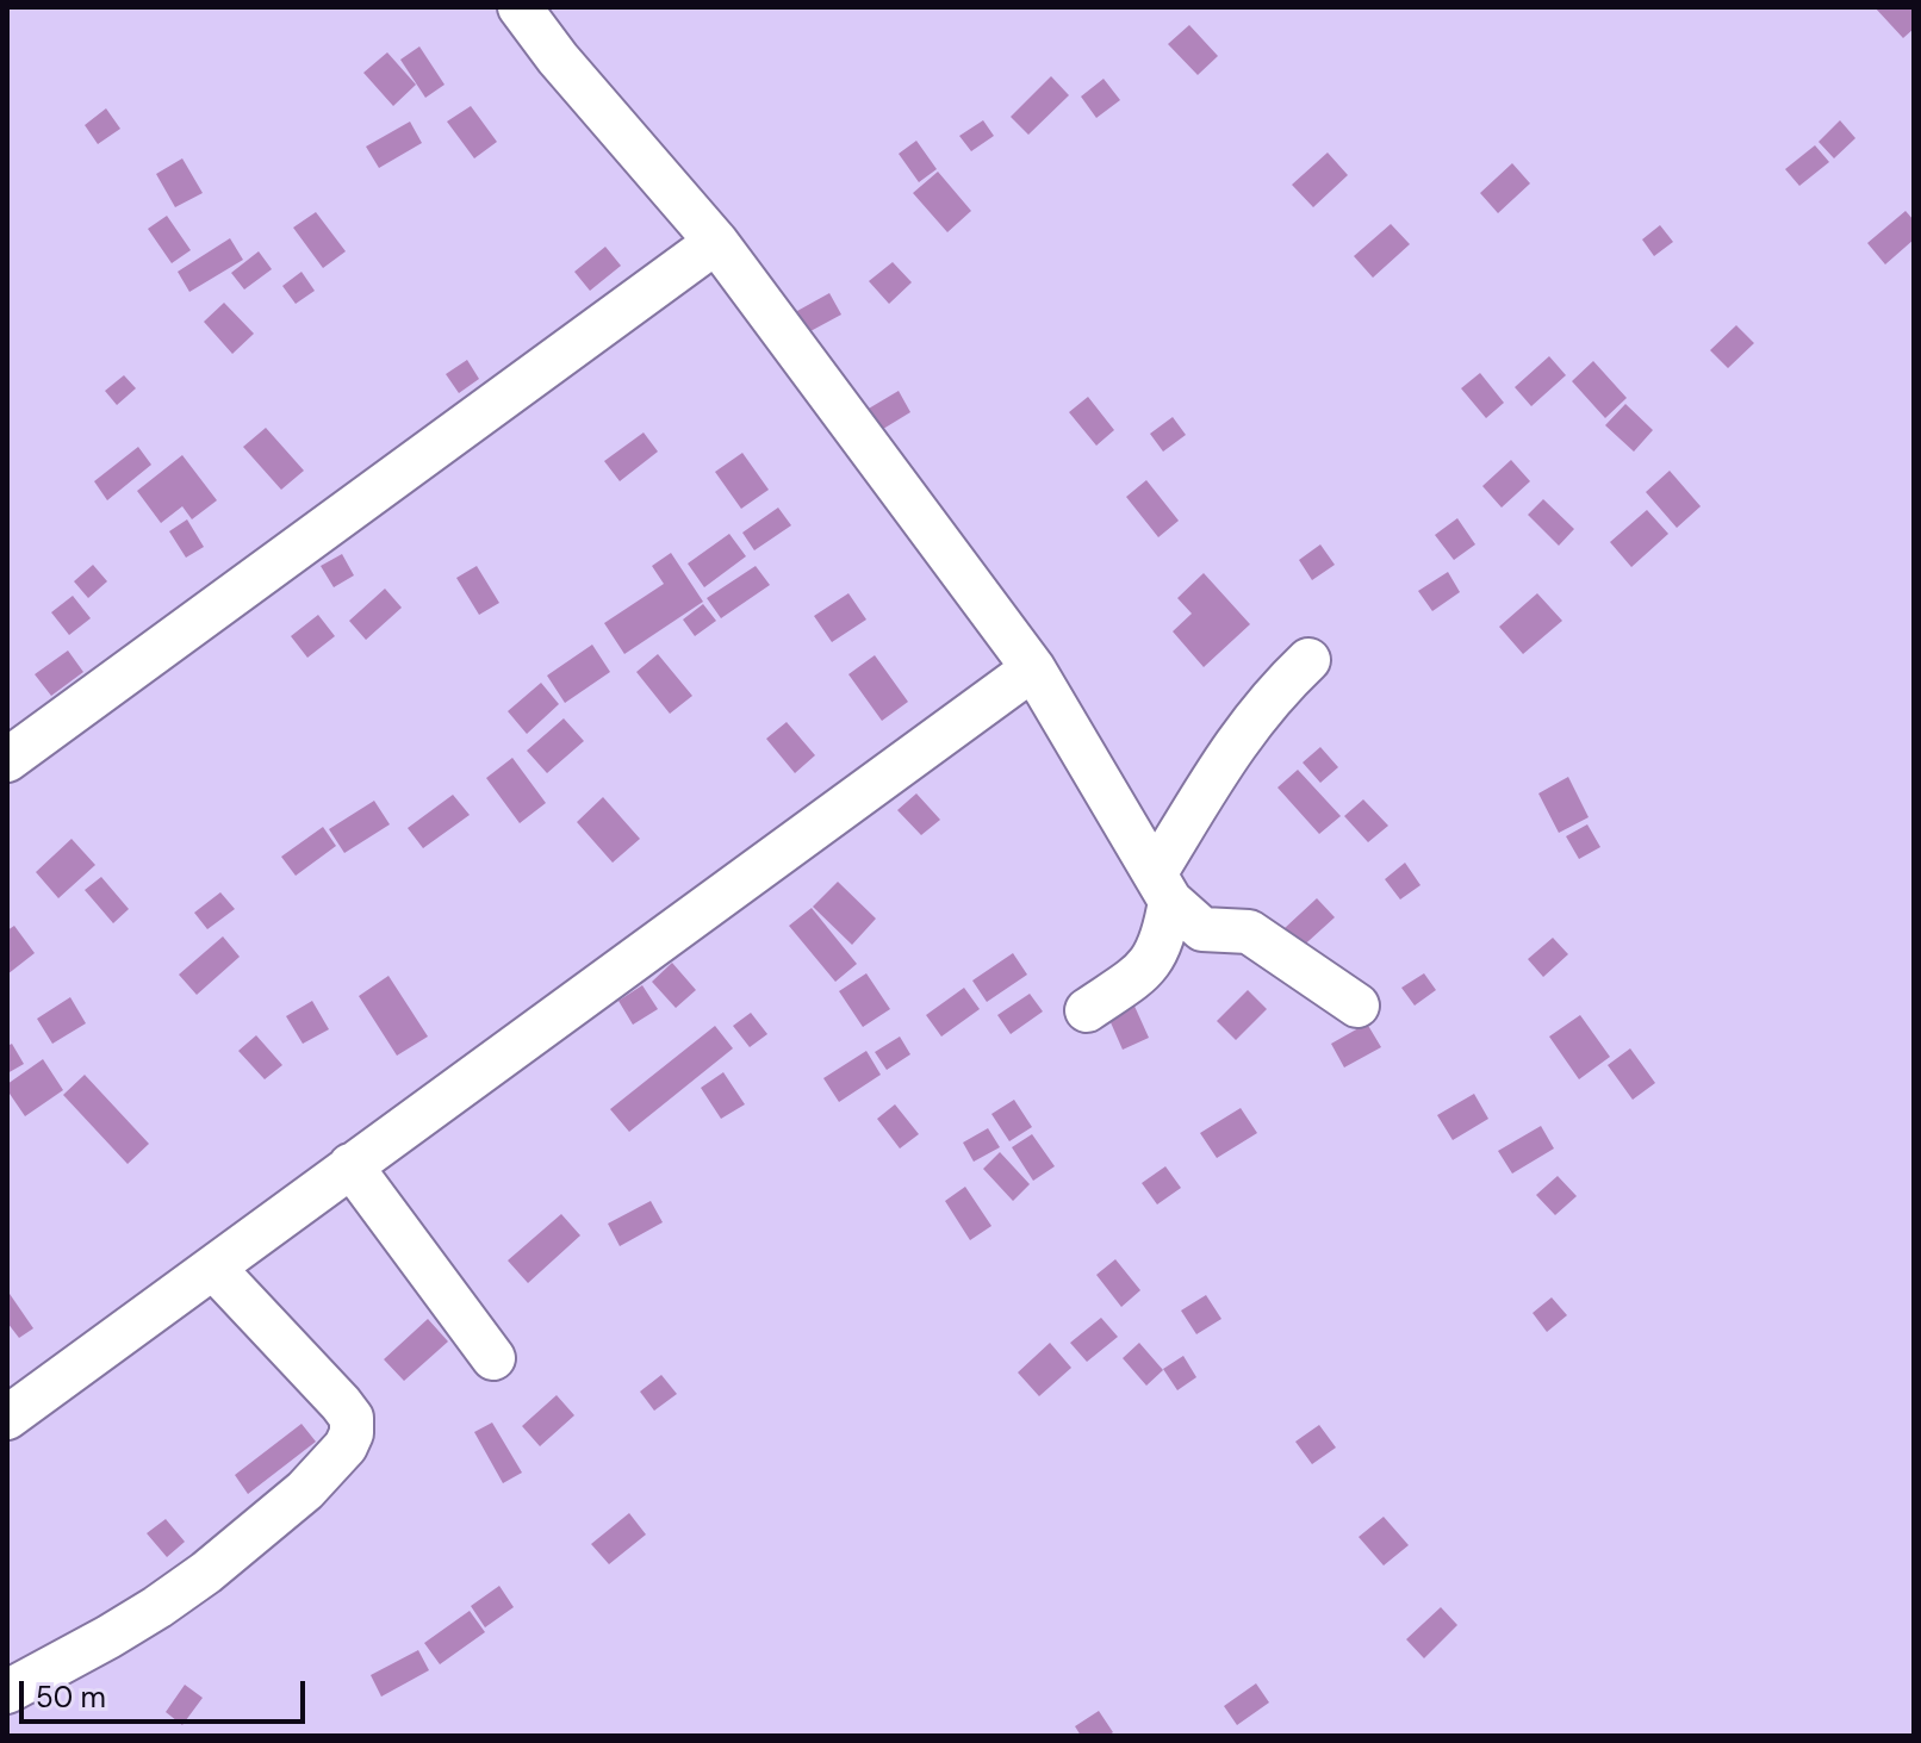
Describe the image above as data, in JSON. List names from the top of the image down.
{
  "scale_bar": "50 m"
}
